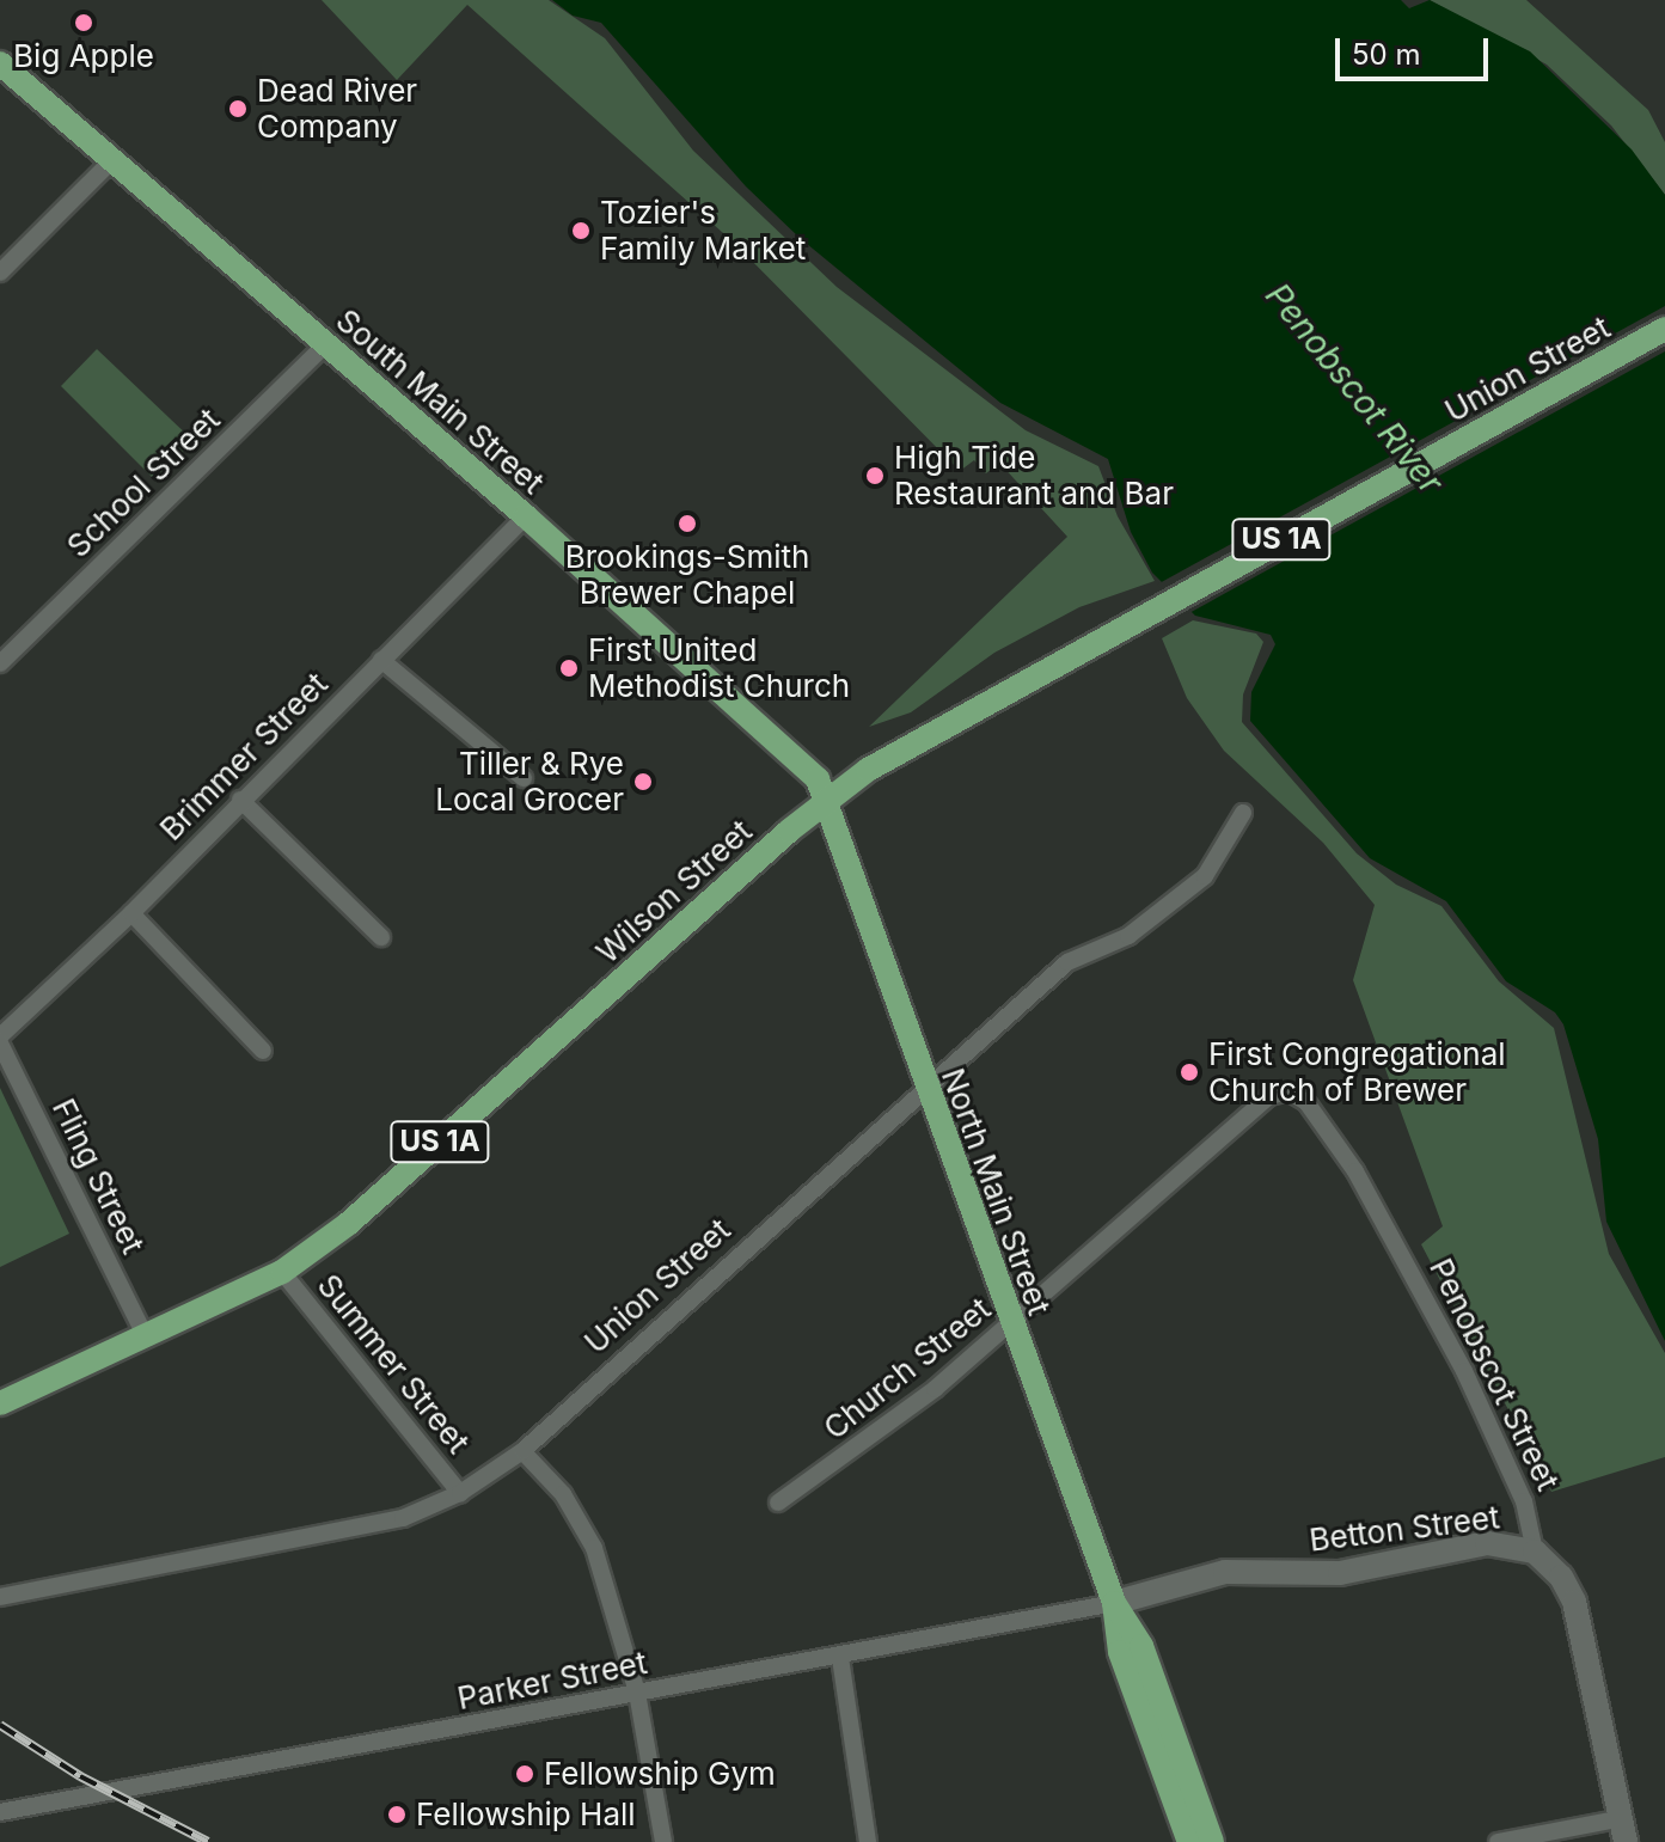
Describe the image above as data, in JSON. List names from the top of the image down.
{
  "streets": {
    "main road": [
      "Union Street",
      "South Main Street",
      "US 1A",
      "Wilson Street",
      "North Main Street"
    ],
    "street": [
      "School Street",
      "Brimmer Street",
      "Fling Street",
      "Summer Street",
      "Church Street",
      "Penobscot Street",
      "Betton Street",
      "Parker Street"
    ]
  },
  "crossings": [
    ["Union Street", "Wilson Street"],
    ["Union Street", "North Main Street"],
    ["Union Street", "Summer Street"],
    ["South Main Street", "School Street"],
    ["South Main Street", "Brimmer Street"],
    ["South Main Street", "Wilson Street"],
    ["South Main Street", "North Main Street"],
    ["Wilson Street", "Fling Street"],
    ["Wilson Street", "North Main Street"],
    ["Wilson Street", "Summer Street"],
    ["North Main Street", "Church Street"],
    ["North Main Street", "Betton Street"],
    ["North Main Street", "Parker Street"],
    ["Church Street", "Penobscot Street"],
    ["Penobscot Street", "Betton Street"],
    ["Betton Street", "Parker Street"]
  ],
  "water": ["Penobscot River"],
  "places": [
    "Big Apple",
    "Dead River Company",
    "Tozier's Family Market",
    "High Tide Restaurant and Bar",
    "Brookings-Smith Brewer Chapel",
    "First United Methodist Church",
    "Tiller & Rye Local Grocer",
    "First Congregational Church of Brewer",
    "Fellowship Gym",
    "Fellowship Hall"
  ],
  "scale_bar": "50 m"
}
